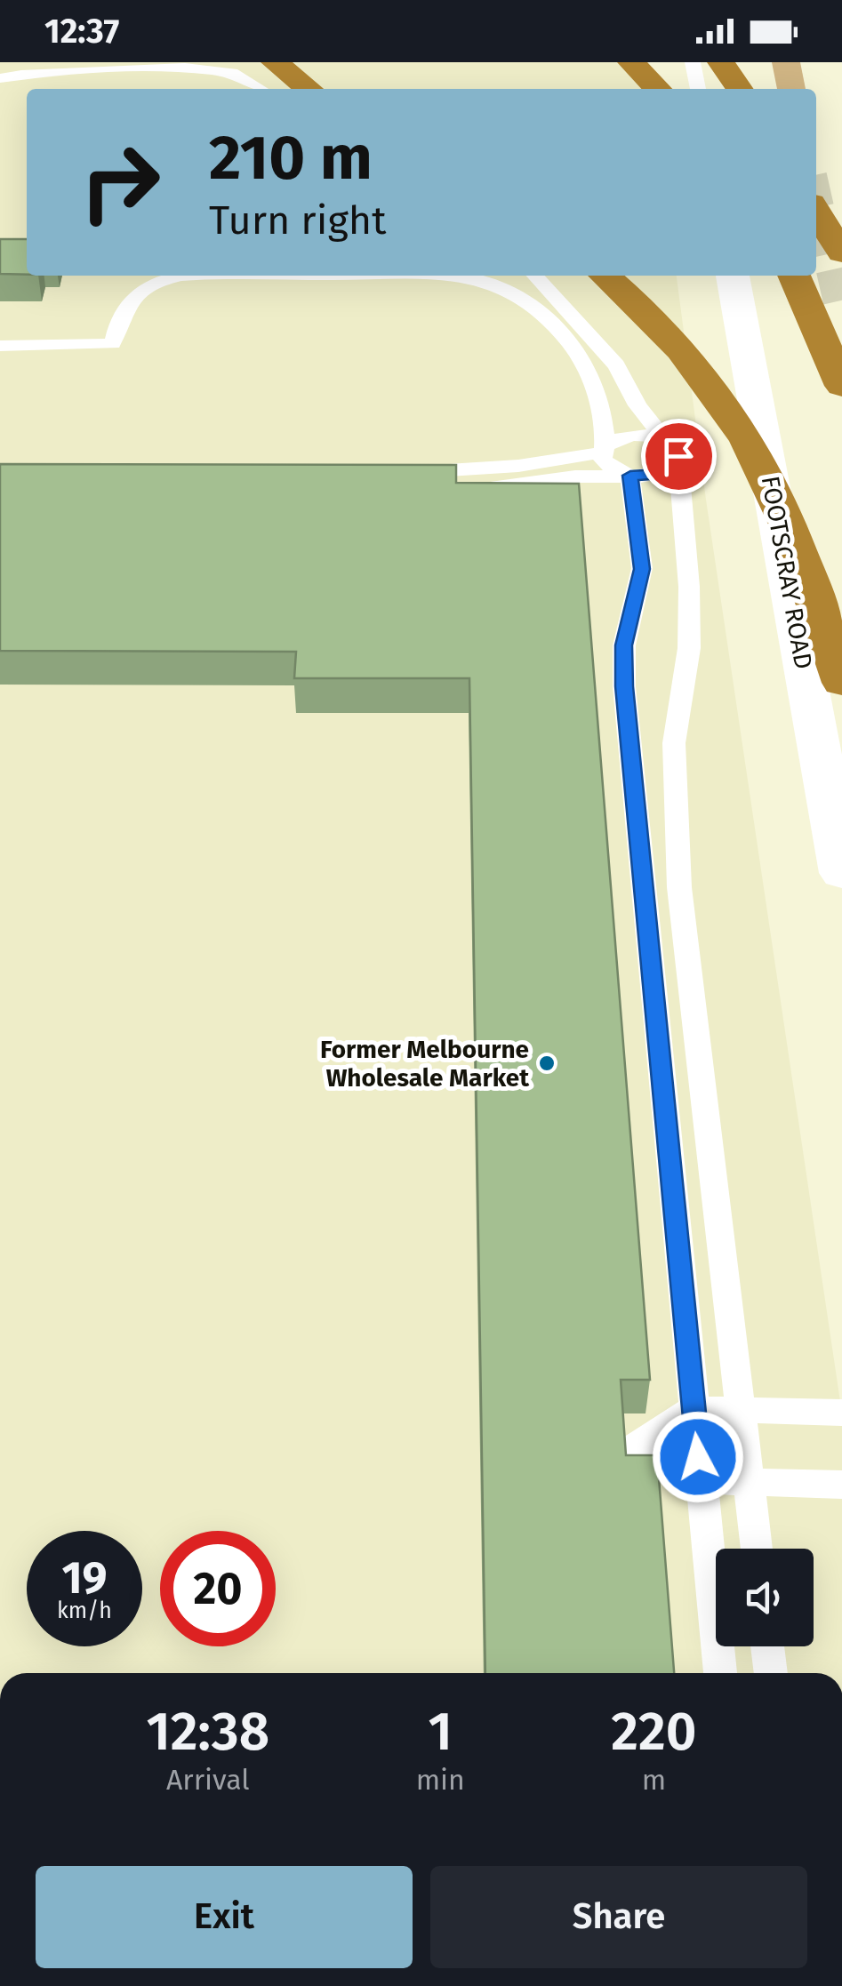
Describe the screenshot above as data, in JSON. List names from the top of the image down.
{
  "streets": {
    "street": ["FOOTSCRAY ROAD"]
  },
  "places": ["Former Melbourne Wholesale Market"],
  "page": {
    "status": "12:37",
    "turn": ["210 m", "Turn right"],
    "speed": "19 km/h",
    "limit": "20",
    "eta": [
      "12:38",
      "Arrival",
      "1",
      "min",
      "220",
      "m"
    ],
    "buttons": ["Exit", "Share"]
  }
}
